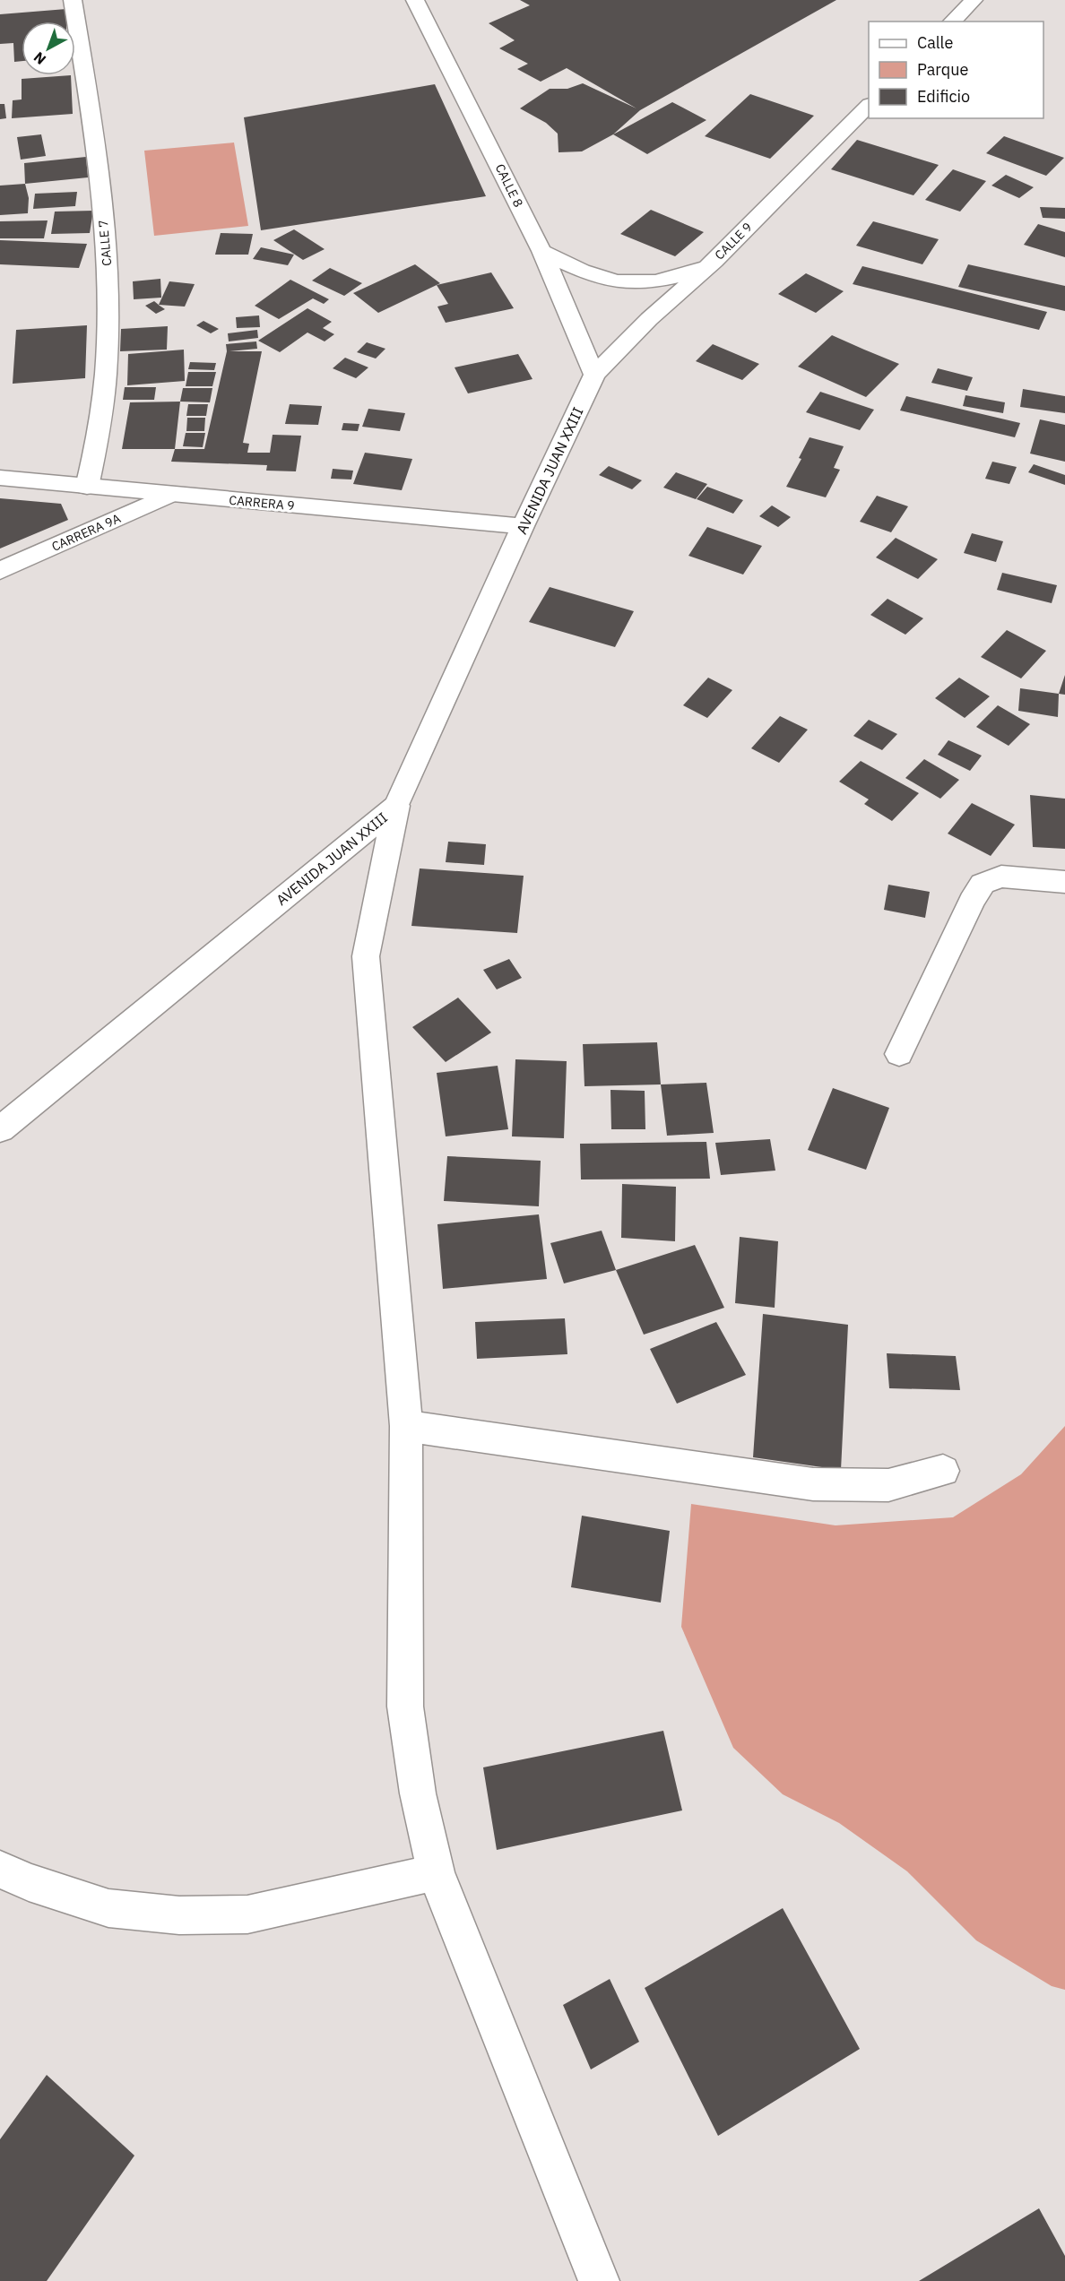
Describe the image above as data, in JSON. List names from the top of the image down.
{
  "streets": {
    "street": [
      "CALLE 8",
      "CALLE 9",
      "CALLE 7",
      "AVENIDA JUAN XXIII",
      "CARRERA 9",
      "CARRERA 9A"
    ]
  },
  "crossings": [
    ["CALLE 8", "CALLE 9"],
    ["CALLE 8", "AVENIDA JUAN XXIII"],
    ["CALLE 9", "AVENIDA JUAN XXIII"],
    ["CALLE 7", "CARRERA 9"],
    ["AVENIDA JUAN XXIII", "CARRERA 9"],
    ["CARRERA 9", "CARRERA 9A"]
  ],
  "legend": ["Calle", "Parque", "Edificio"],
  "north": "bottom left"
}
